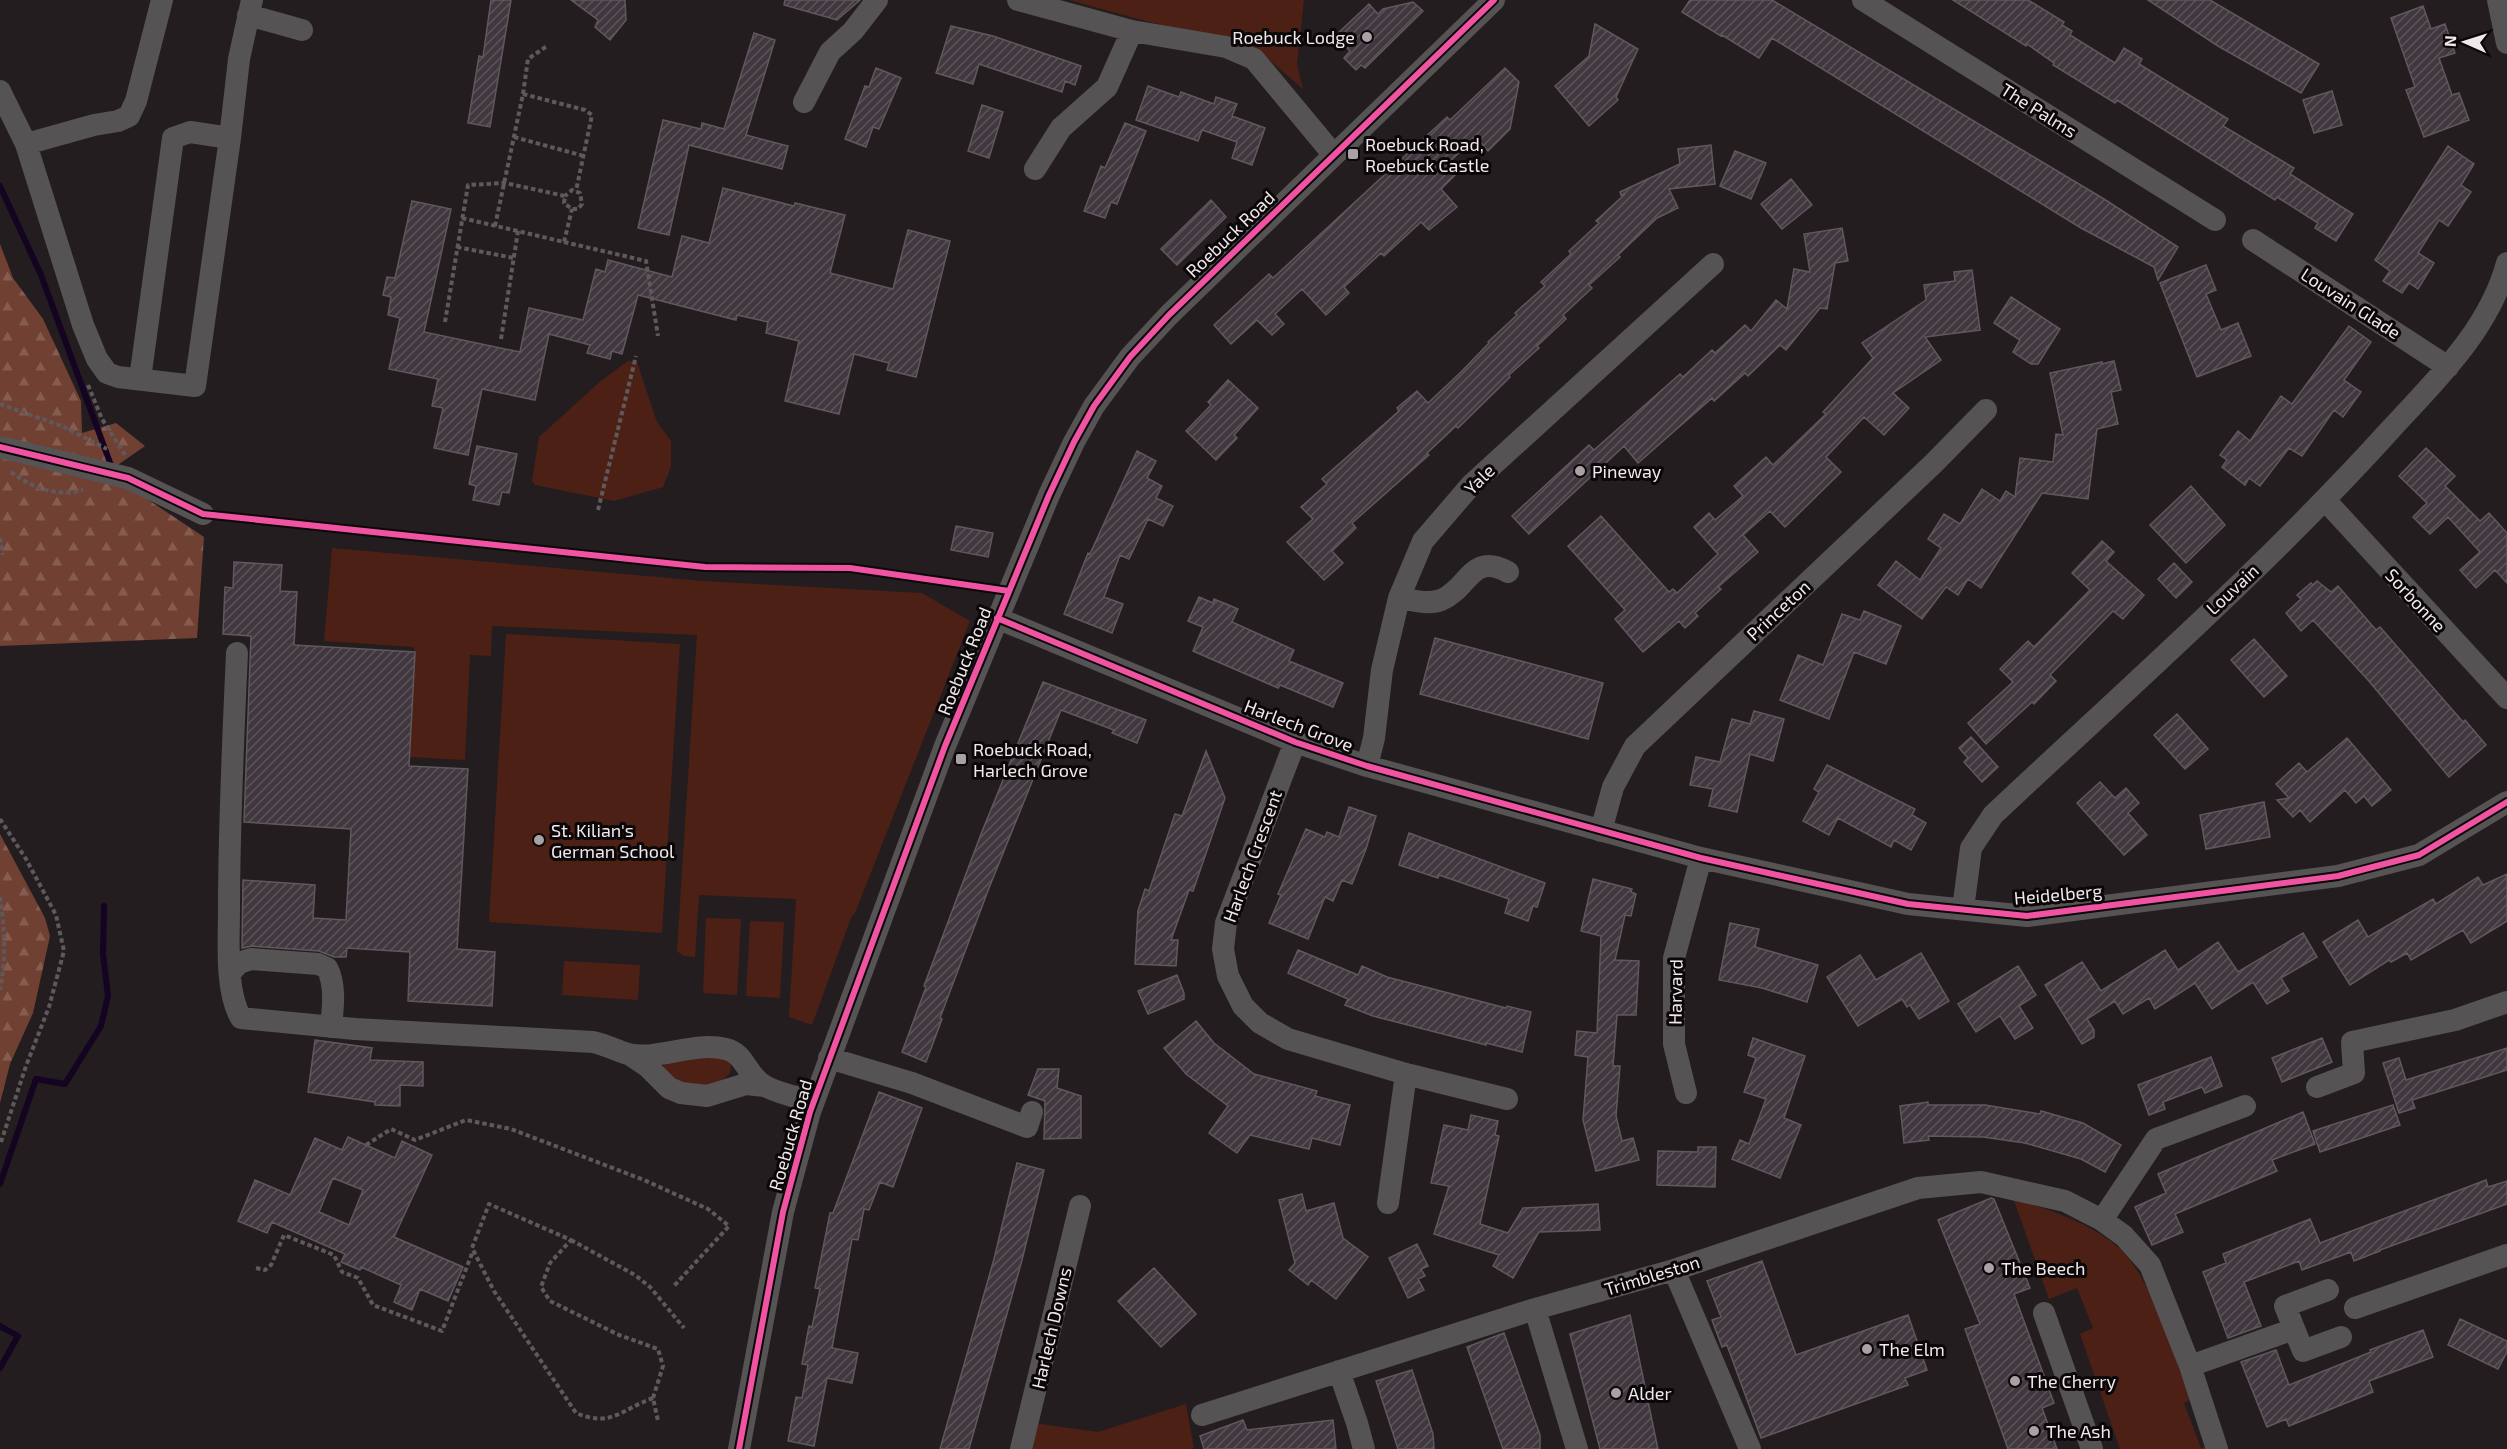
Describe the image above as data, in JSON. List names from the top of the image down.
{
  "streets": {
    "street": [
      "The Palms",
      "Roebuck Road",
      "Louvain Glade",
      "Yale",
      "Louvain",
      "Sorbonne",
      "Princeton",
      "Harlech Grove",
      "Harlech Crescent",
      "Heidelberg",
      "Harvard",
      "Trimbleston",
      "Harlech Downs"
    ]
  },
  "crossings": [
    ["Roebuck Road", "Harlech Grove"],
    ["Louvain Glade", "Louvain"],
    ["Yale", "Harlech Grove"],
    ["Louvain", "Sorbonne"],
    ["Louvain", "Heidelberg"],
    ["Princeton", "Harlech Grove"],
    ["Princeton", "Heidelberg"],
    ["Harlech Grove", "Harlech Crescent"],
    ["Harlech Grove", "Heidelberg"],
    ["Heidelberg", "Harvard"]
  ],
  "places": {
    "other": [
      "Roebuck Lodge",
      "Pineway",
      "St. Kilian's German School",
      "The Beech",
      "The Elm",
      "The Cherry",
      "Alder",
      "The Ash"
    ],
    "transit": ["Roebuck Road, Roebuck Castle", "Roebuck Road, Harlech Grove"]
  },
  "north": "left"
}
